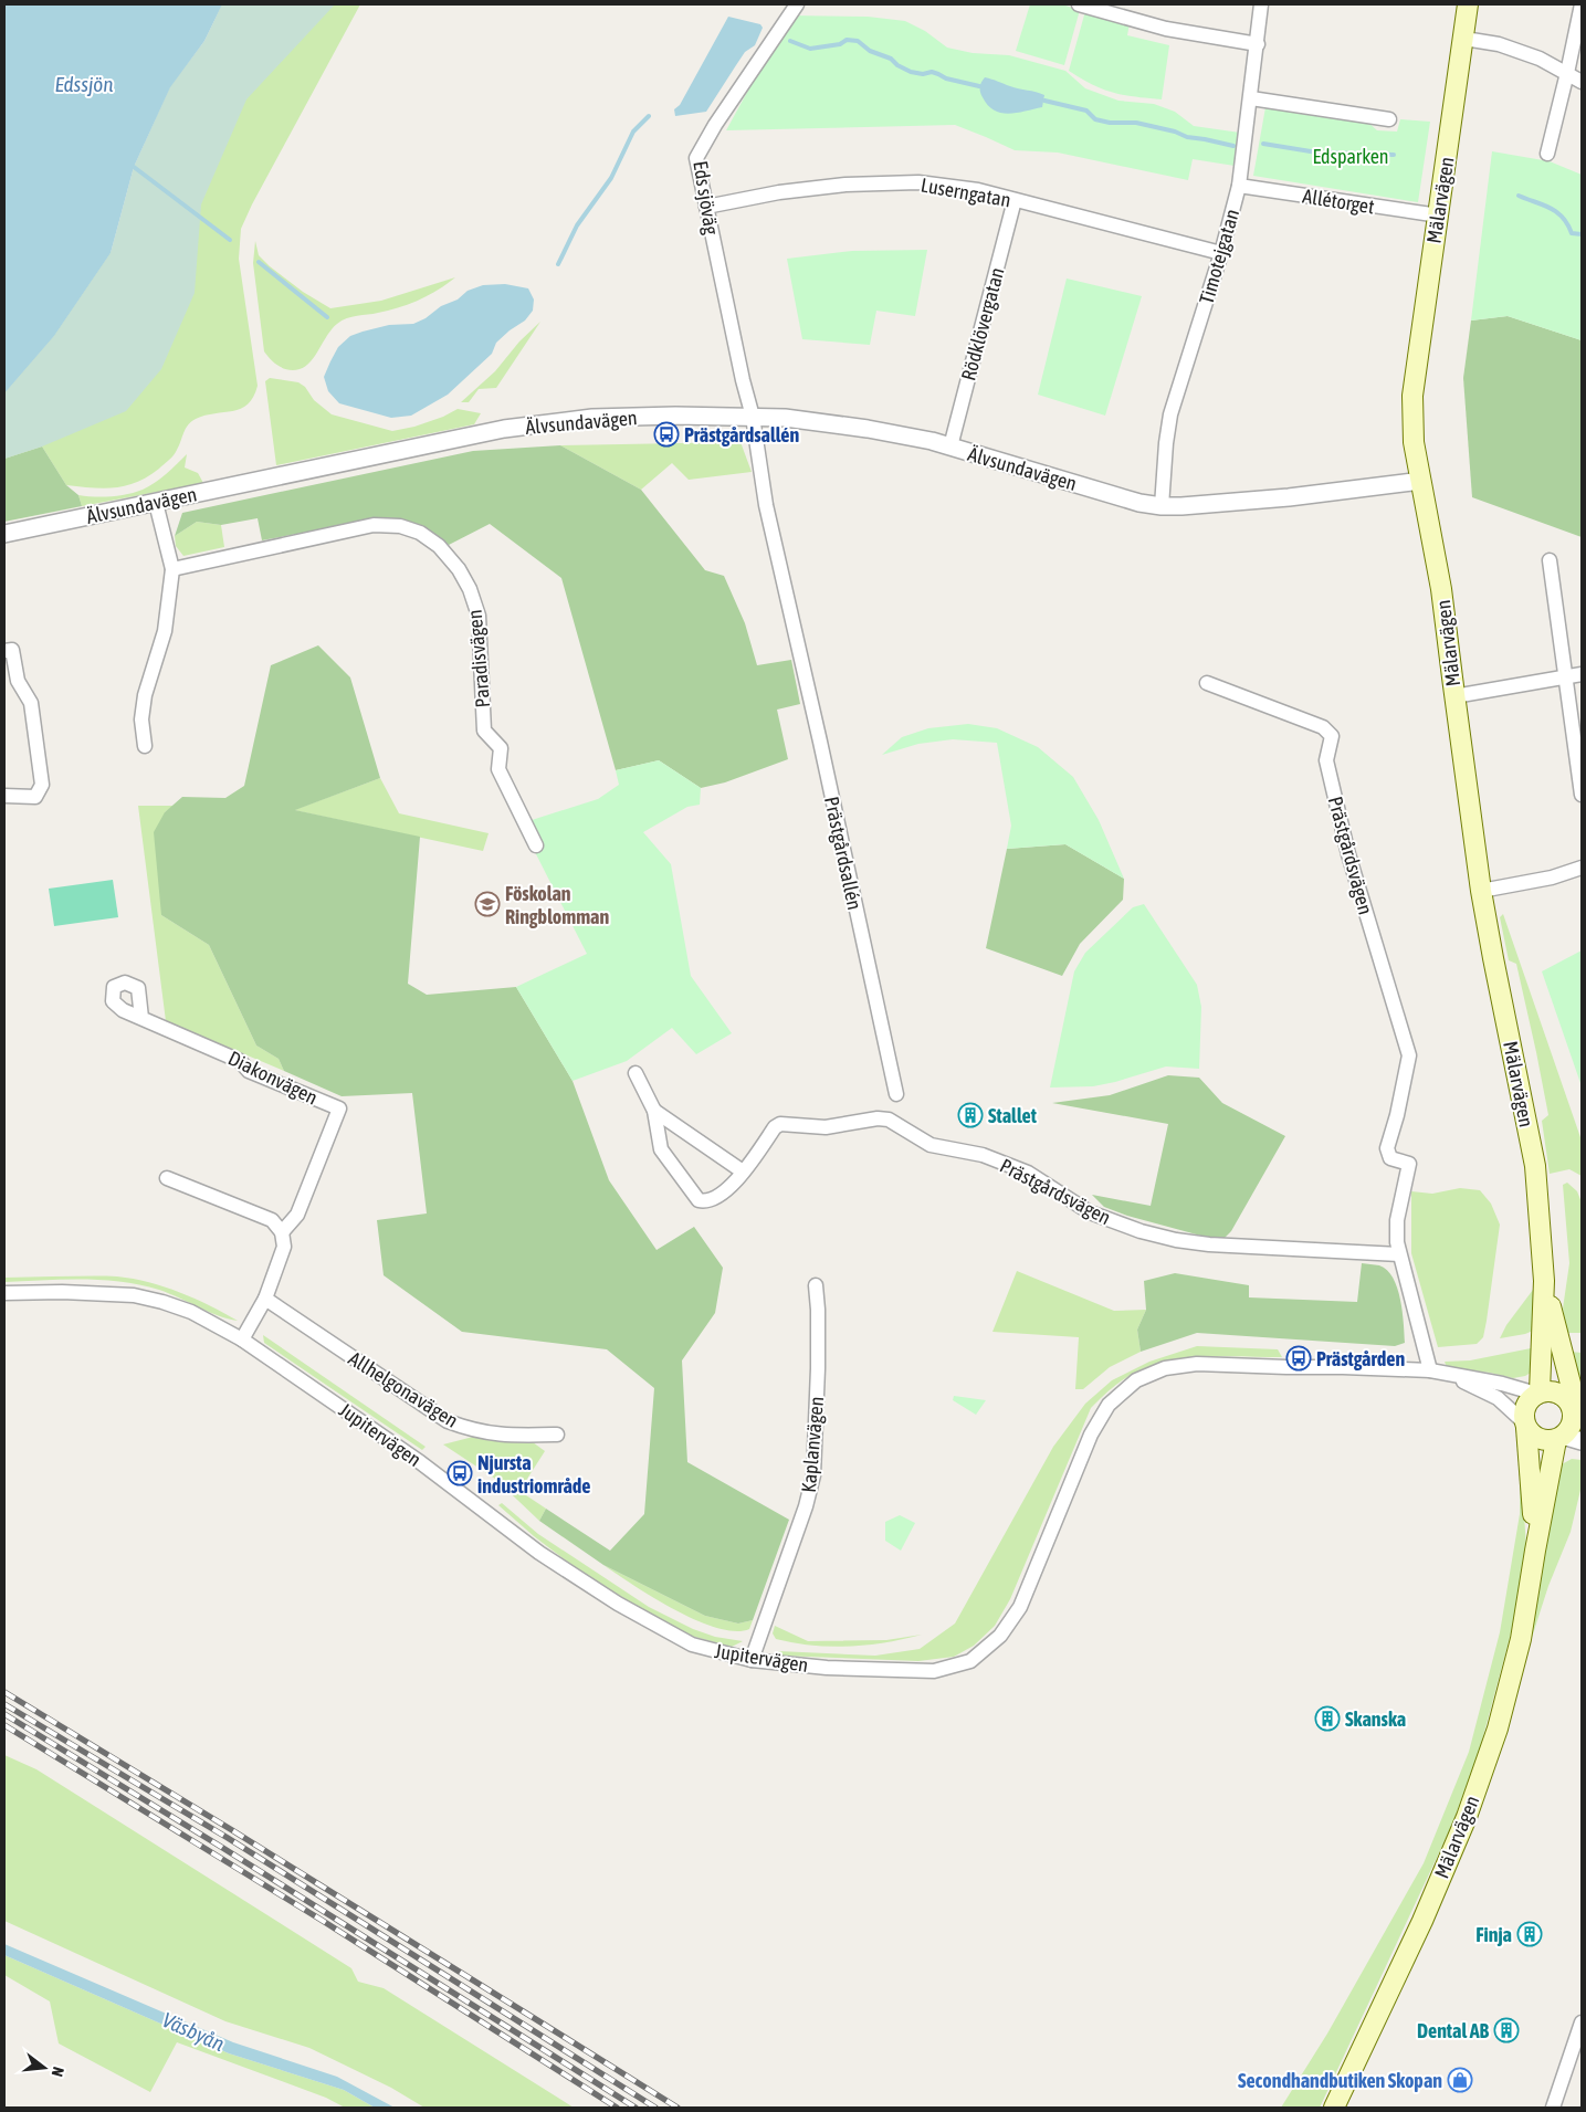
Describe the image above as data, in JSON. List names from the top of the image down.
{
  "streets": {
    "main road": ["Mälarvägen"],
    "street": [
      "Luserngatan",
      "Eds sjöväg",
      "Allétorget",
      "Timotejgatan",
      "Rödklövergatan",
      "Älvsundavägen",
      "Paradisvägen",
      "Prästgårdsallén",
      "Prästgårdsvägen",
      "Diakonvägen",
      "Allhelgonavägen",
      "Jupitervägen",
      "Kaplanvägen"
    ]
  },
  "crossings": [
    ["Luserngatan", "Eds sjöväg"],
    ["Luserngatan", "Timotejgatan"],
    ["Luserngatan", "Rödklövergatan"],
    ["Eds sjöväg", "Älvsundavägen"],
    ["Eds sjöväg", "Prästgårdsallén"],
    ["Mälarvägen", "Allétorget"],
    ["Mälarvägen", "Älvsundavägen"],
    ["Mälarvägen", "Jupitervägen"],
    ["Allétorget", "Timotejgatan"],
    ["Timotejgatan", "Älvsundavägen"],
    ["Rödklövergatan", "Älvsundavägen"],
    ["Älvsundavägen", "Prästgårdsallén"],
    ["Prästgårdsvägen", "Jupitervägen"],
    ["Jupitervägen", "Kaplanvägen"]
  ],
  "water": ["Edssjön", "Väsbyån"],
  "parks": ["Edsparken"],
  "places": {
    "bus stop": ["Prästgårdsallén", "Prästgården", "Njursta industriområde"],
    "school or university": ["Föskolan Ringblomman"],
    "building": [
      "Stallet",
      "Skanska",
      "Finja",
      "Dental AB"
    ],
    "shop": ["Secondhandbutiken Skopan"]
  },
  "north": "right"
}
